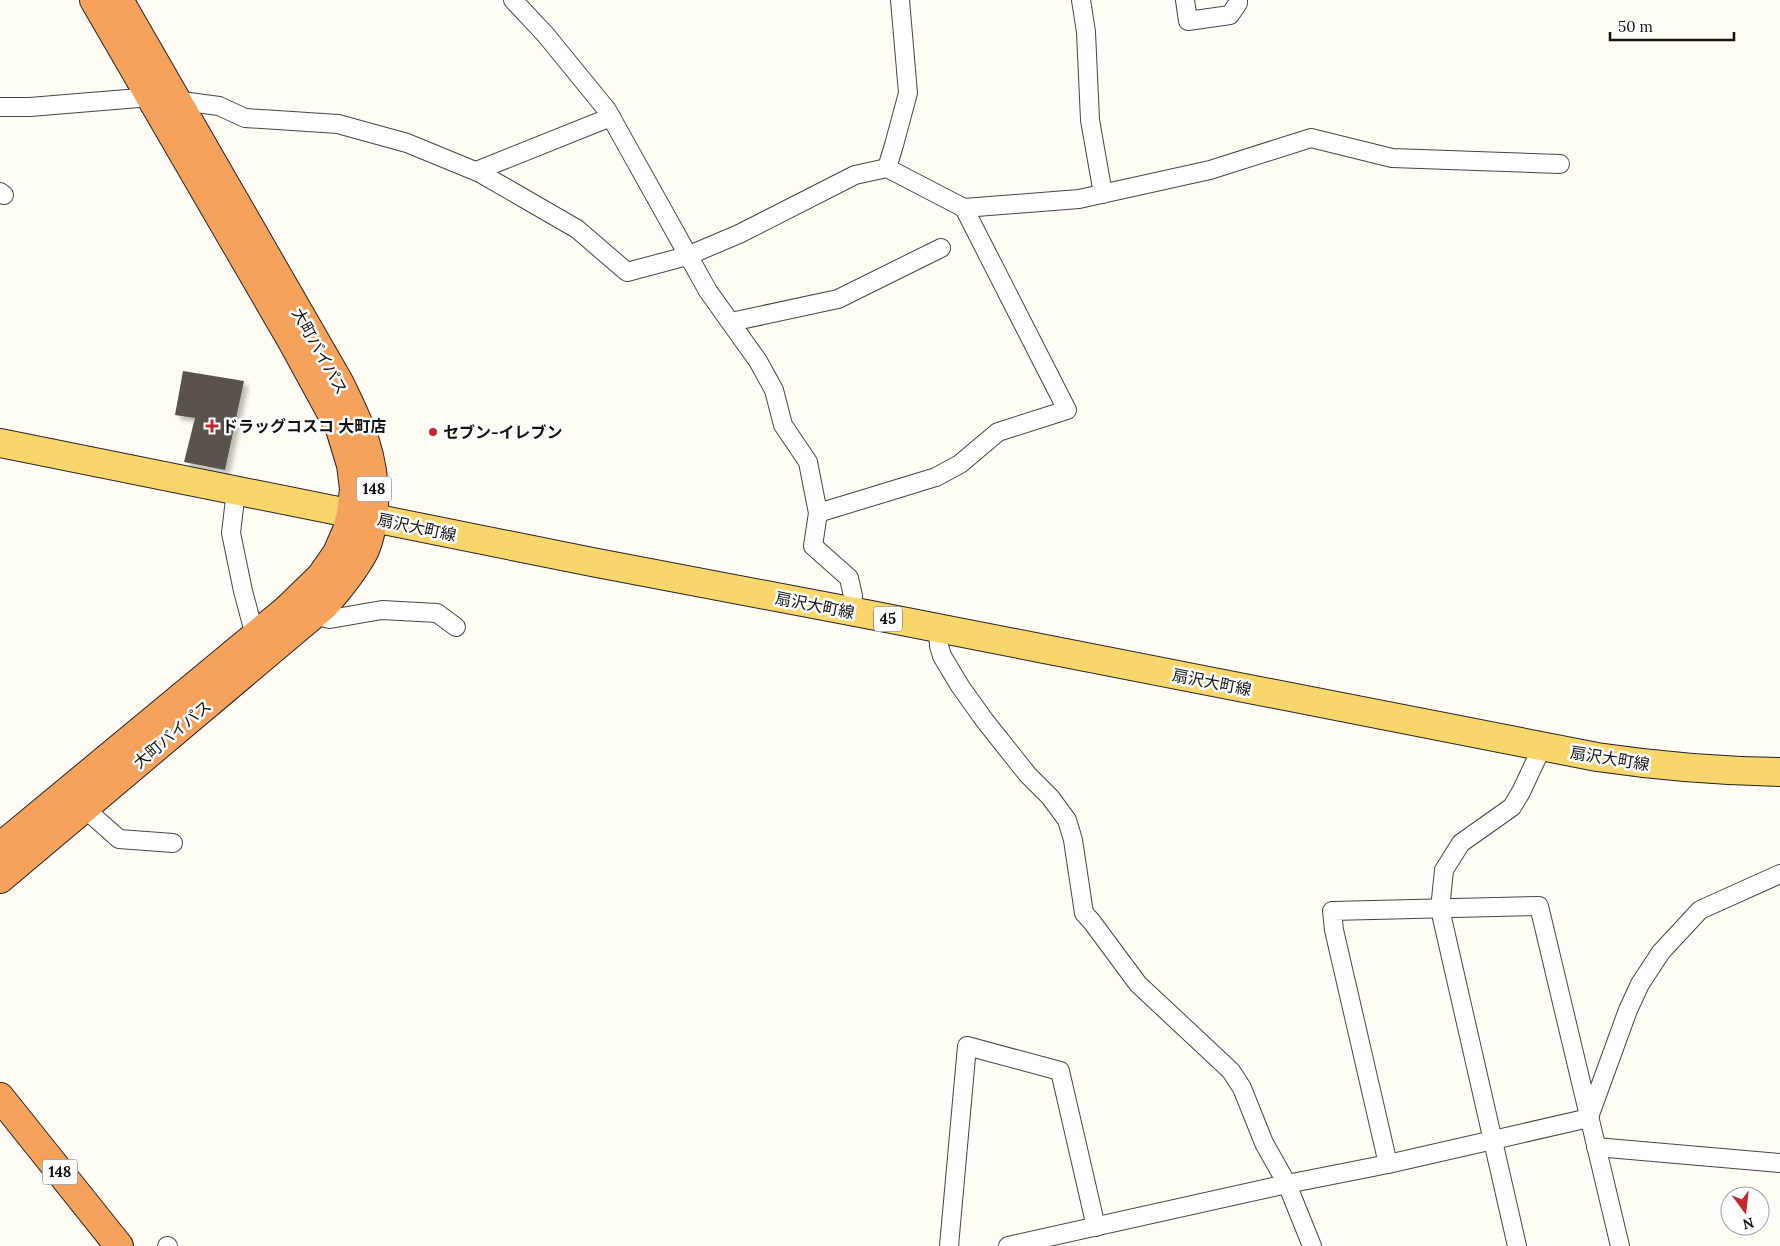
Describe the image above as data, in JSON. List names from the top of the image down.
{
  "streets": {
    "highway": ["大町バイパス", "148"],
    "main road": ["扇沢大町線", "45"]
  },
  "crossings": [
    ["大町バイパス", "扇沢大町線"]
  ],
  "places": {
    "health": ["ドラッグコスコ 大町店"],
    "other": ["セブン-イレブン"]
  },
  "scale_bar": "50 m",
  "north": "bottom"
}
